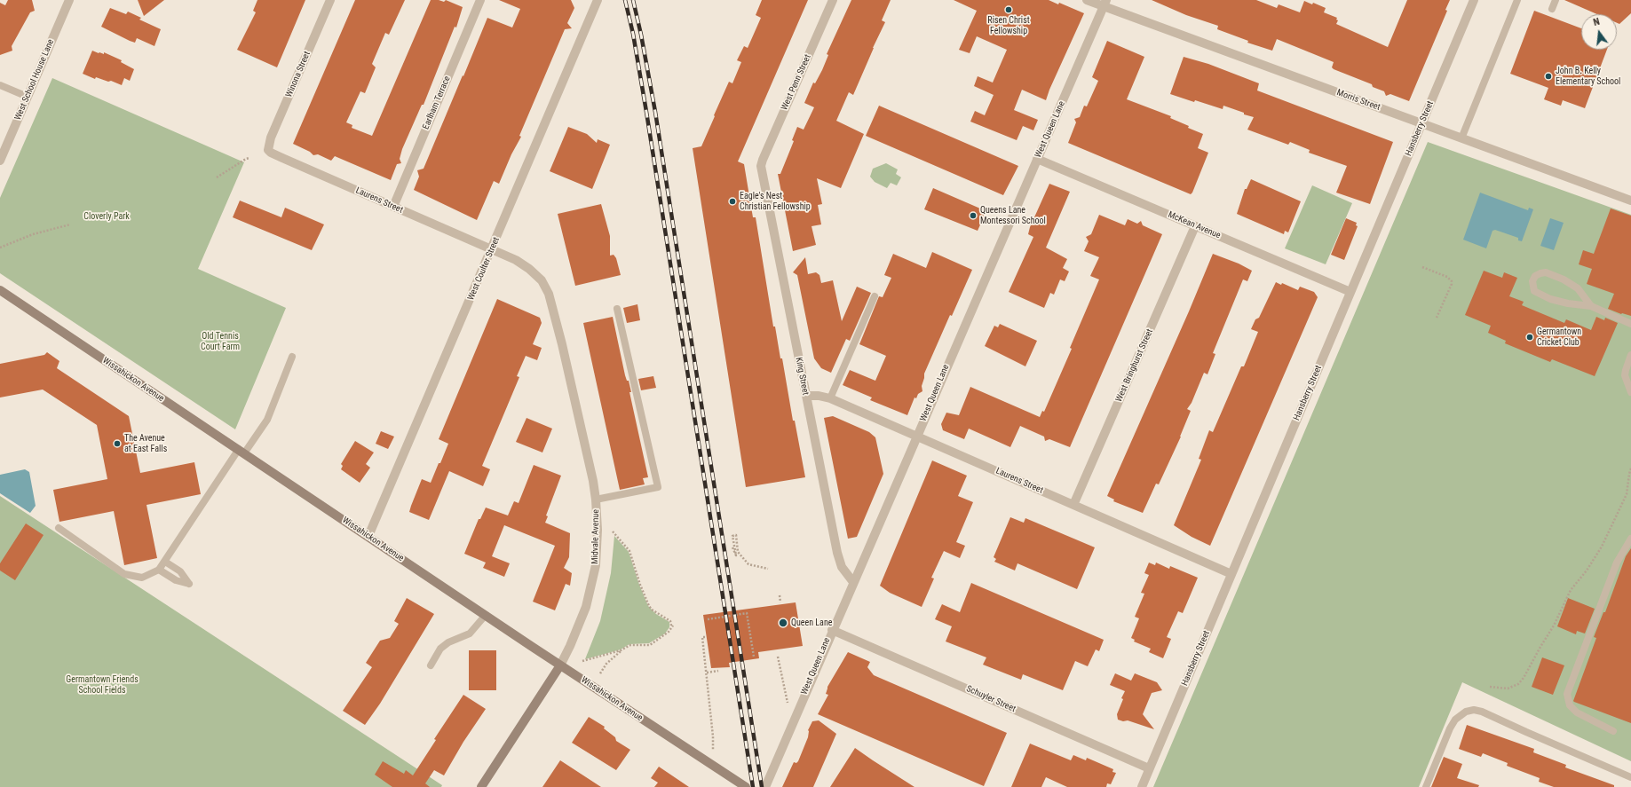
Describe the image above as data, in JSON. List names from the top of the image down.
{
  "streets": {
    "street": [
      "Winona Street",
      "West School House Lane",
      "West Penn Street",
      "Morris Street",
      "Earlham Terrace",
      "Hansberry Street",
      "West Queen Lane",
      "Laurens Street",
      "McKean Avenue",
      "West Coulter Street",
      "West Bringhurst Street",
      "King Street",
      "Wissahickon Avenue",
      "Midvale Avenue",
      "Schuyler Street"
    ]
  },
  "crossings": [
    ["Winona Street", "Laurens Street"],
    ["West Penn Street", "King Street"],
    ["Morris Street", "Hansberry Street"],
    ["Morris Street", "West Queen Lane"],
    ["Earlham Terrace", "Laurens Street"],
    ["Hansberry Street", "Laurens Street"],
    ["Hansberry Street", "McKean Avenue"],
    ["Hansberry Street", "Schuyler Street"],
    ["West Queen Lane", "Laurens Street"],
    ["West Queen Lane", "McKean Avenue"],
    ["West Queen Lane", "King Street"],
    ["West Queen Lane", "Schuyler Street"],
    ["Laurens Street", "West Coulter Street"],
    ["Laurens Street", "West Bringhurst Street"],
    ["Laurens Street", "King Street"],
    ["Laurens Street", "Midvale Avenue"],
    ["McKean Avenue", "West Bringhurst Street"],
    ["West Coulter Street", "Wissahickon Avenue"],
    ["West Coulter Street", "Midvale Avenue"],
    ["Wissahickon Avenue", "Midvale Avenue"]
  ],
  "parks": ["Cloverly Park", "Old Tennis Court Farm", "Germantown Friends School Fields"],
  "places": [
    "Risen Christ Fellowship",
    "John B. Kelly Elementary School",
    "Eagle's Nest Christian Fellowship",
    "Queens Lane Montessori School",
    "Germantown Cricket Club",
    "The Avenue at East Falls",
    "Queen Lane"
  ],
  "north": "top"
}
